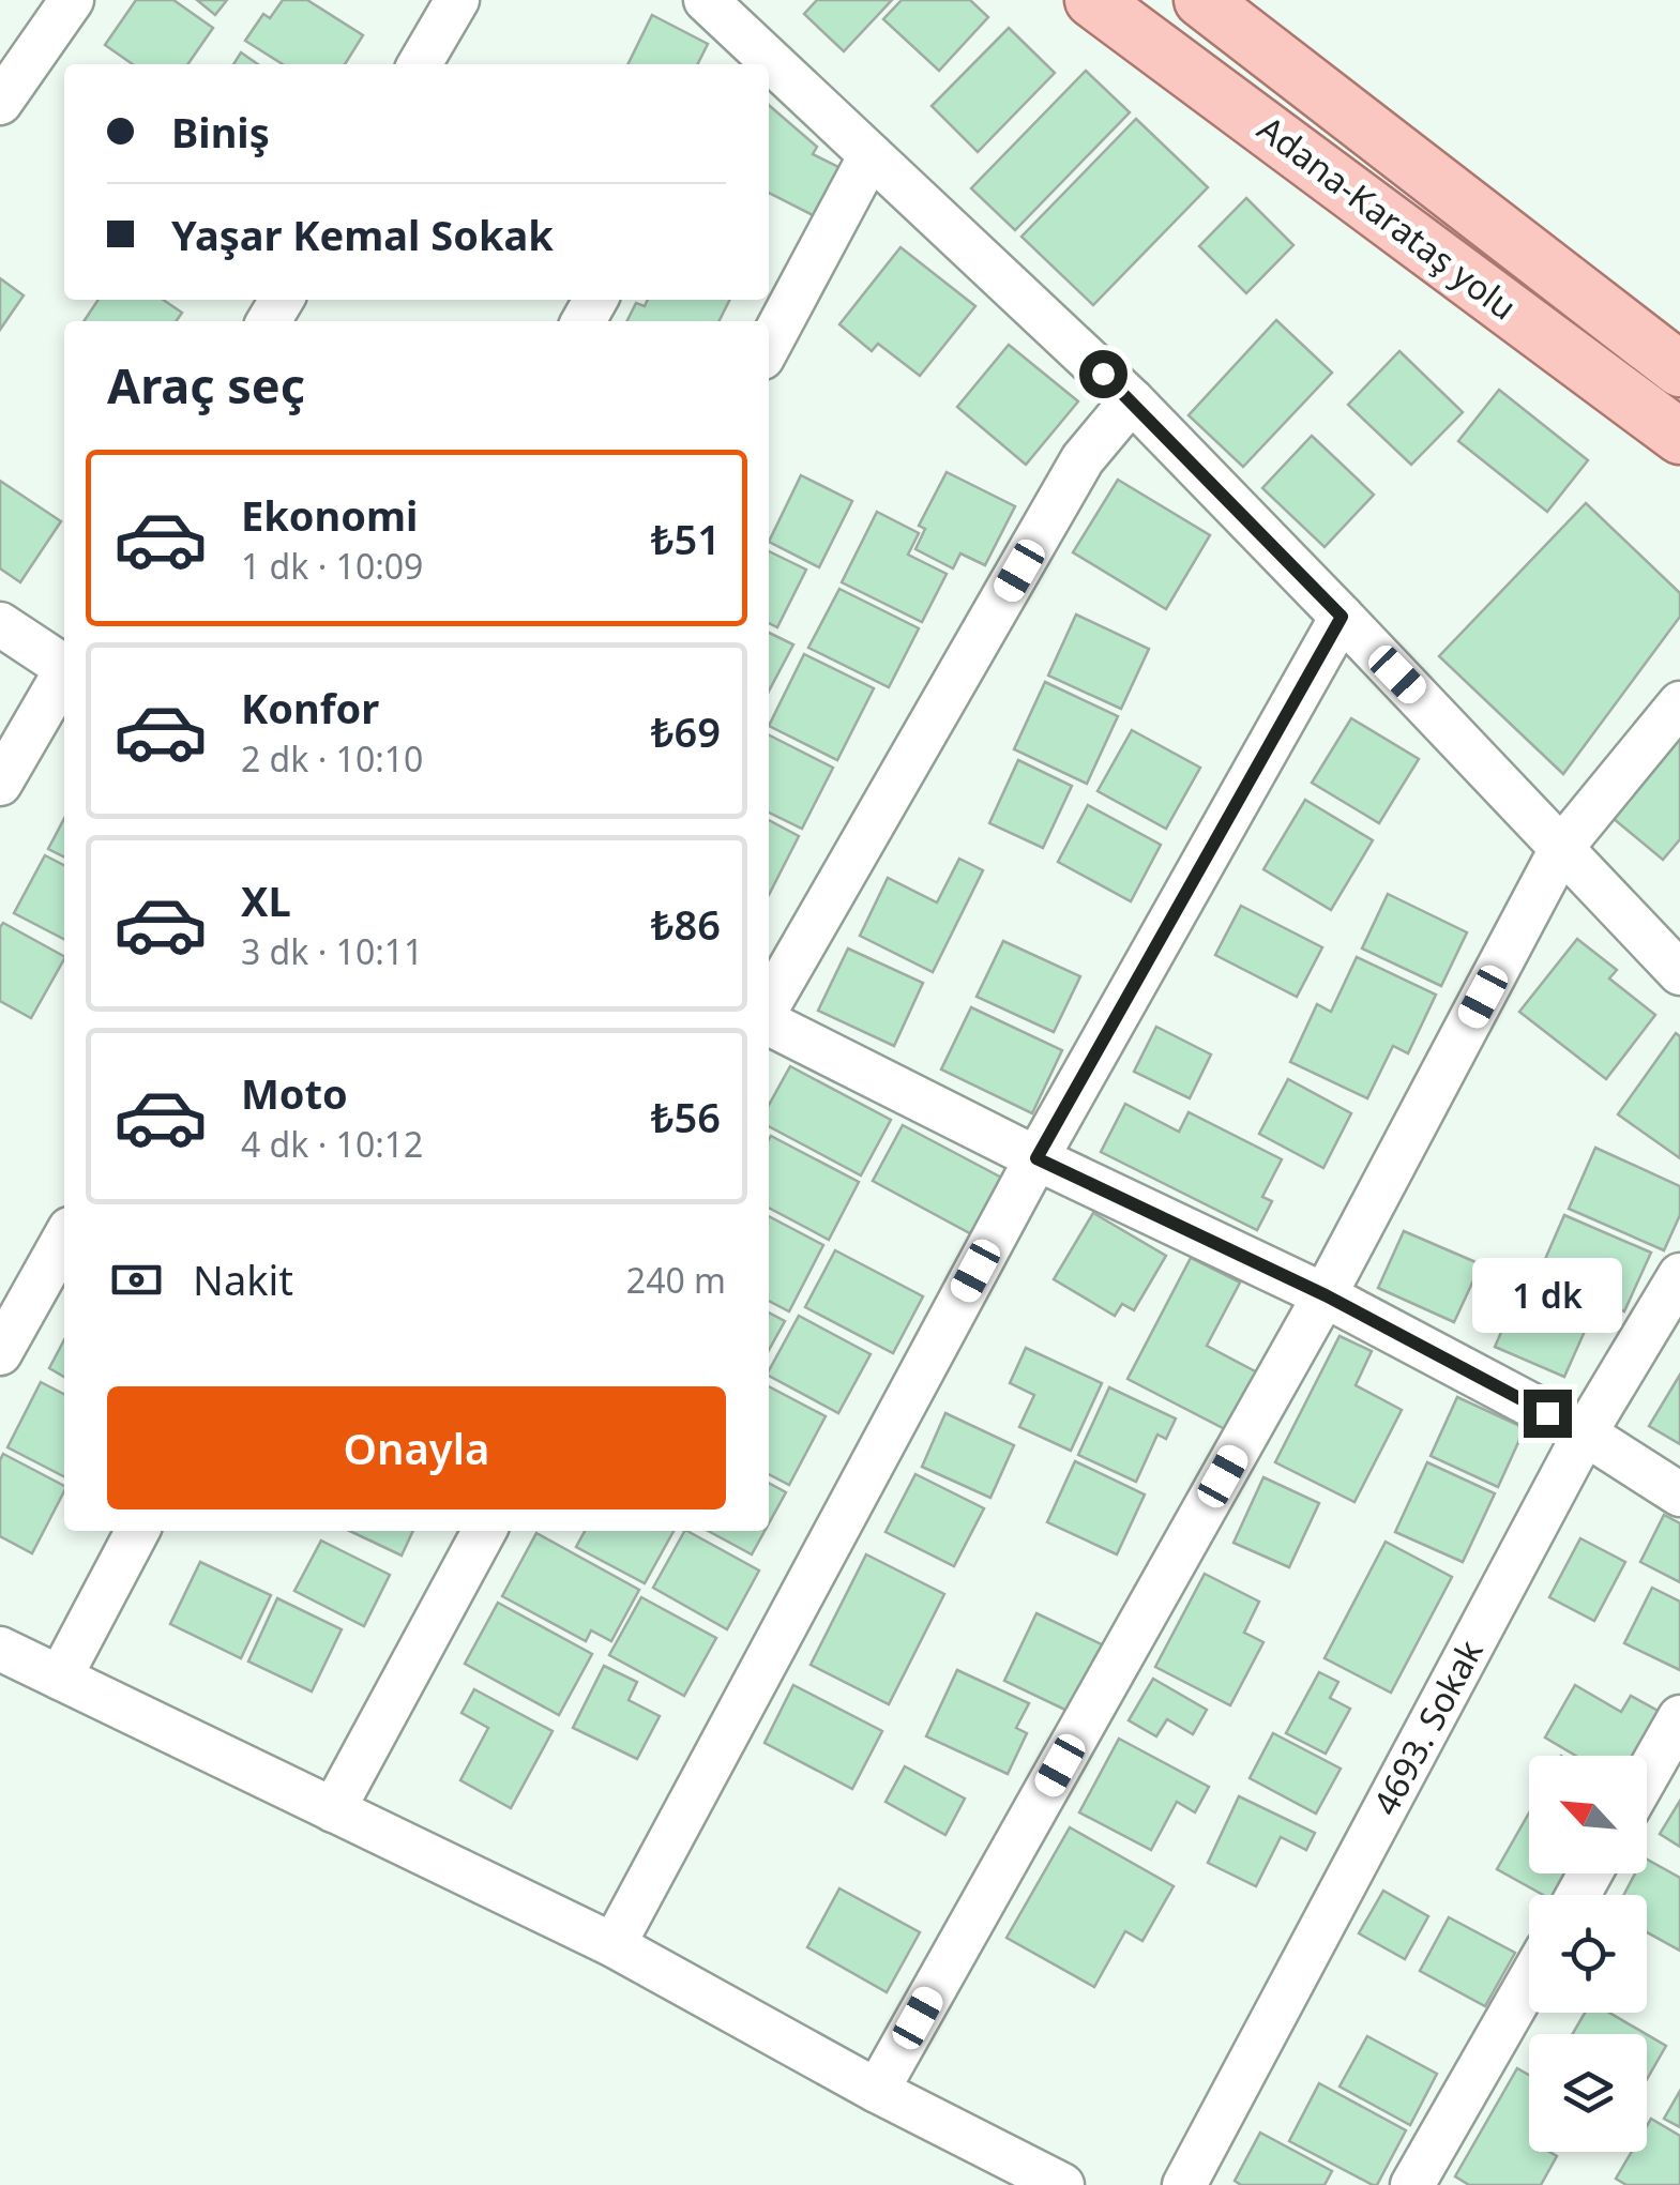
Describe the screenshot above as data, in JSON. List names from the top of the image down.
{
  "streets": {
    "main road": ["Adana-Karataş yolu"],
    "street": ["4693. Sokak"]
  },
  "north": "top left",
  "page": {
    "banner": ["Biniş", "Yaşar Kemal Sokak"],
    "heading": "Araç seç",
    "list": [
      {
        "name": "Ekonomi",
        "note": "1 dk · 10:09",
        "value": "₺51"
      },
      {
        "name": "Konfor",
        "note": "2 dk · 10:10",
        "value": "₺69"
      },
      {
        "name": "XL",
        "note": "3 dk · 10:11",
        "value": "₺86"
      },
      {
        "name": "Moto",
        "note": "4 dk · 10:12",
        "value": "₺56"
      }
    ],
    "pay": ["Nakit", "240 m"],
    "bubble": "1 dk",
    "buttons": "Onayla"
  }
}
